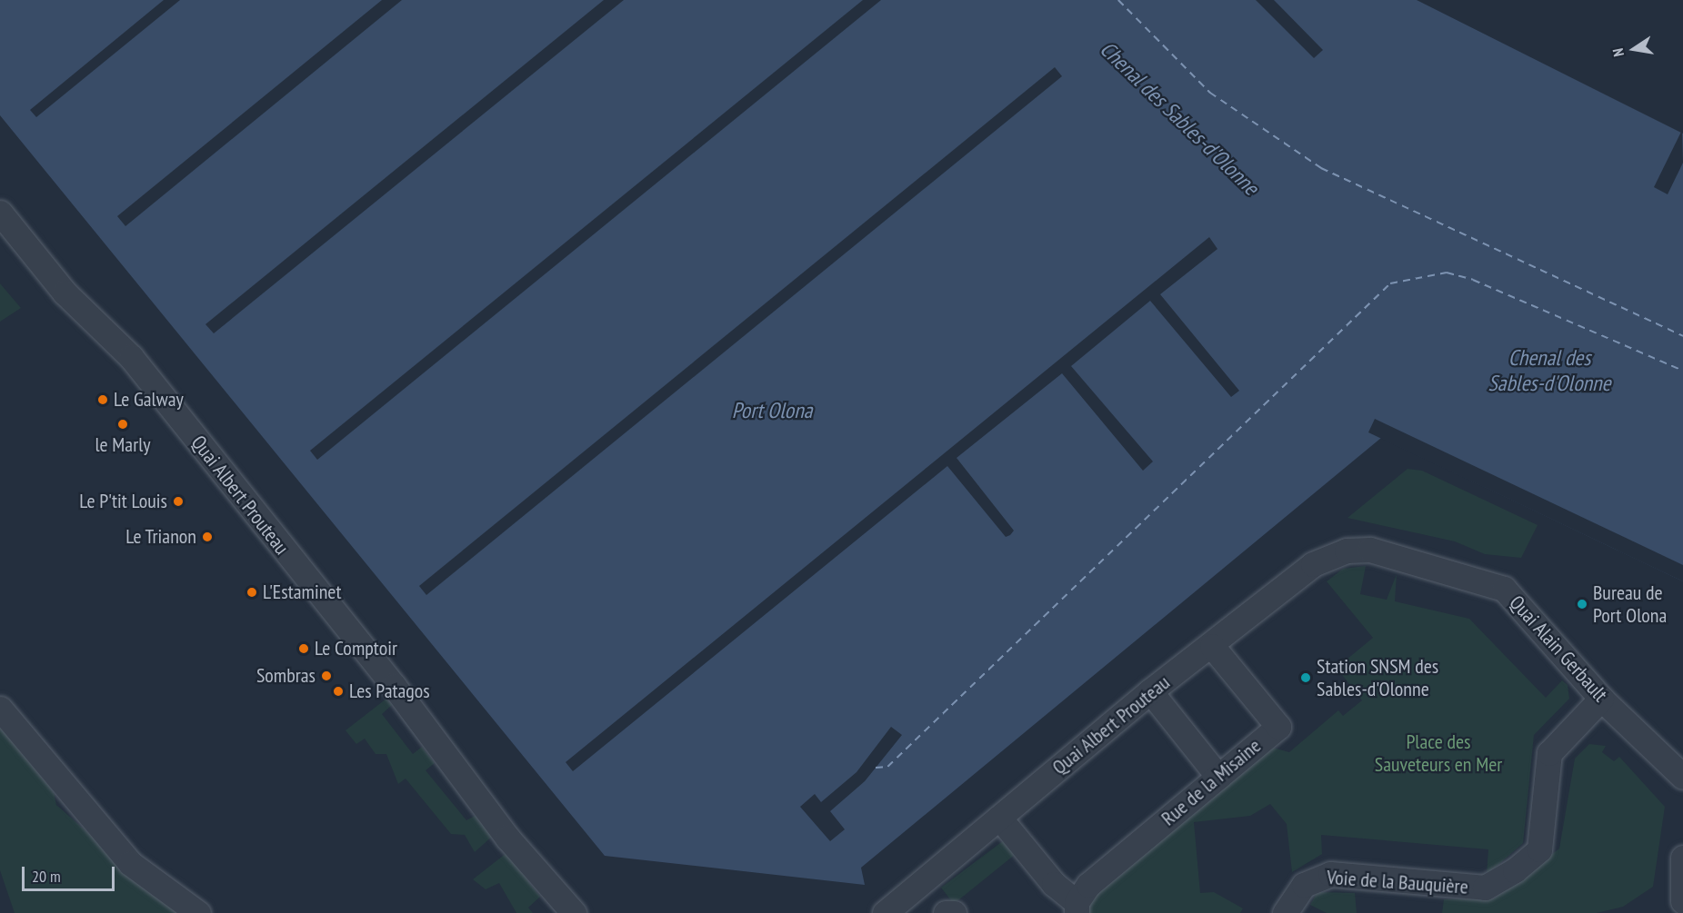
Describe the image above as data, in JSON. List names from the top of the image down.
{
  "streets": {
    "street": [
      "Quai Albert Prouteau",
      "Quai Alain Gerbault",
      "Rue de la Misaine",
      "Voie de la Bauquière"
    ]
  },
  "crossings": [
    ["Quai Albert Prouteau", "Quai Alain Gerbault"],
    ["Quai Albert Prouteau", "Rue de la Misaine"],
    ["Quai Alain Gerbault", "Voie de la Bauquière"]
  ],
  "water": ["Chenal des Sables-d'Olonne", "Port Olona"],
  "parks": ["Place des Sauveteurs en Mer"],
  "places": [
    "Le Galway",
    "le Marly",
    "Le P'tit Louis",
    "Le Trianon",
    "L'Estaminet",
    "Bureau de Port Olona",
    "Le Comptoir",
    "Sombras",
    "Station SNSM des Sables-d'Olonne",
    "Les Patagos"
  ],
  "scale_bar": "20 m",
  "north": "left"
}
